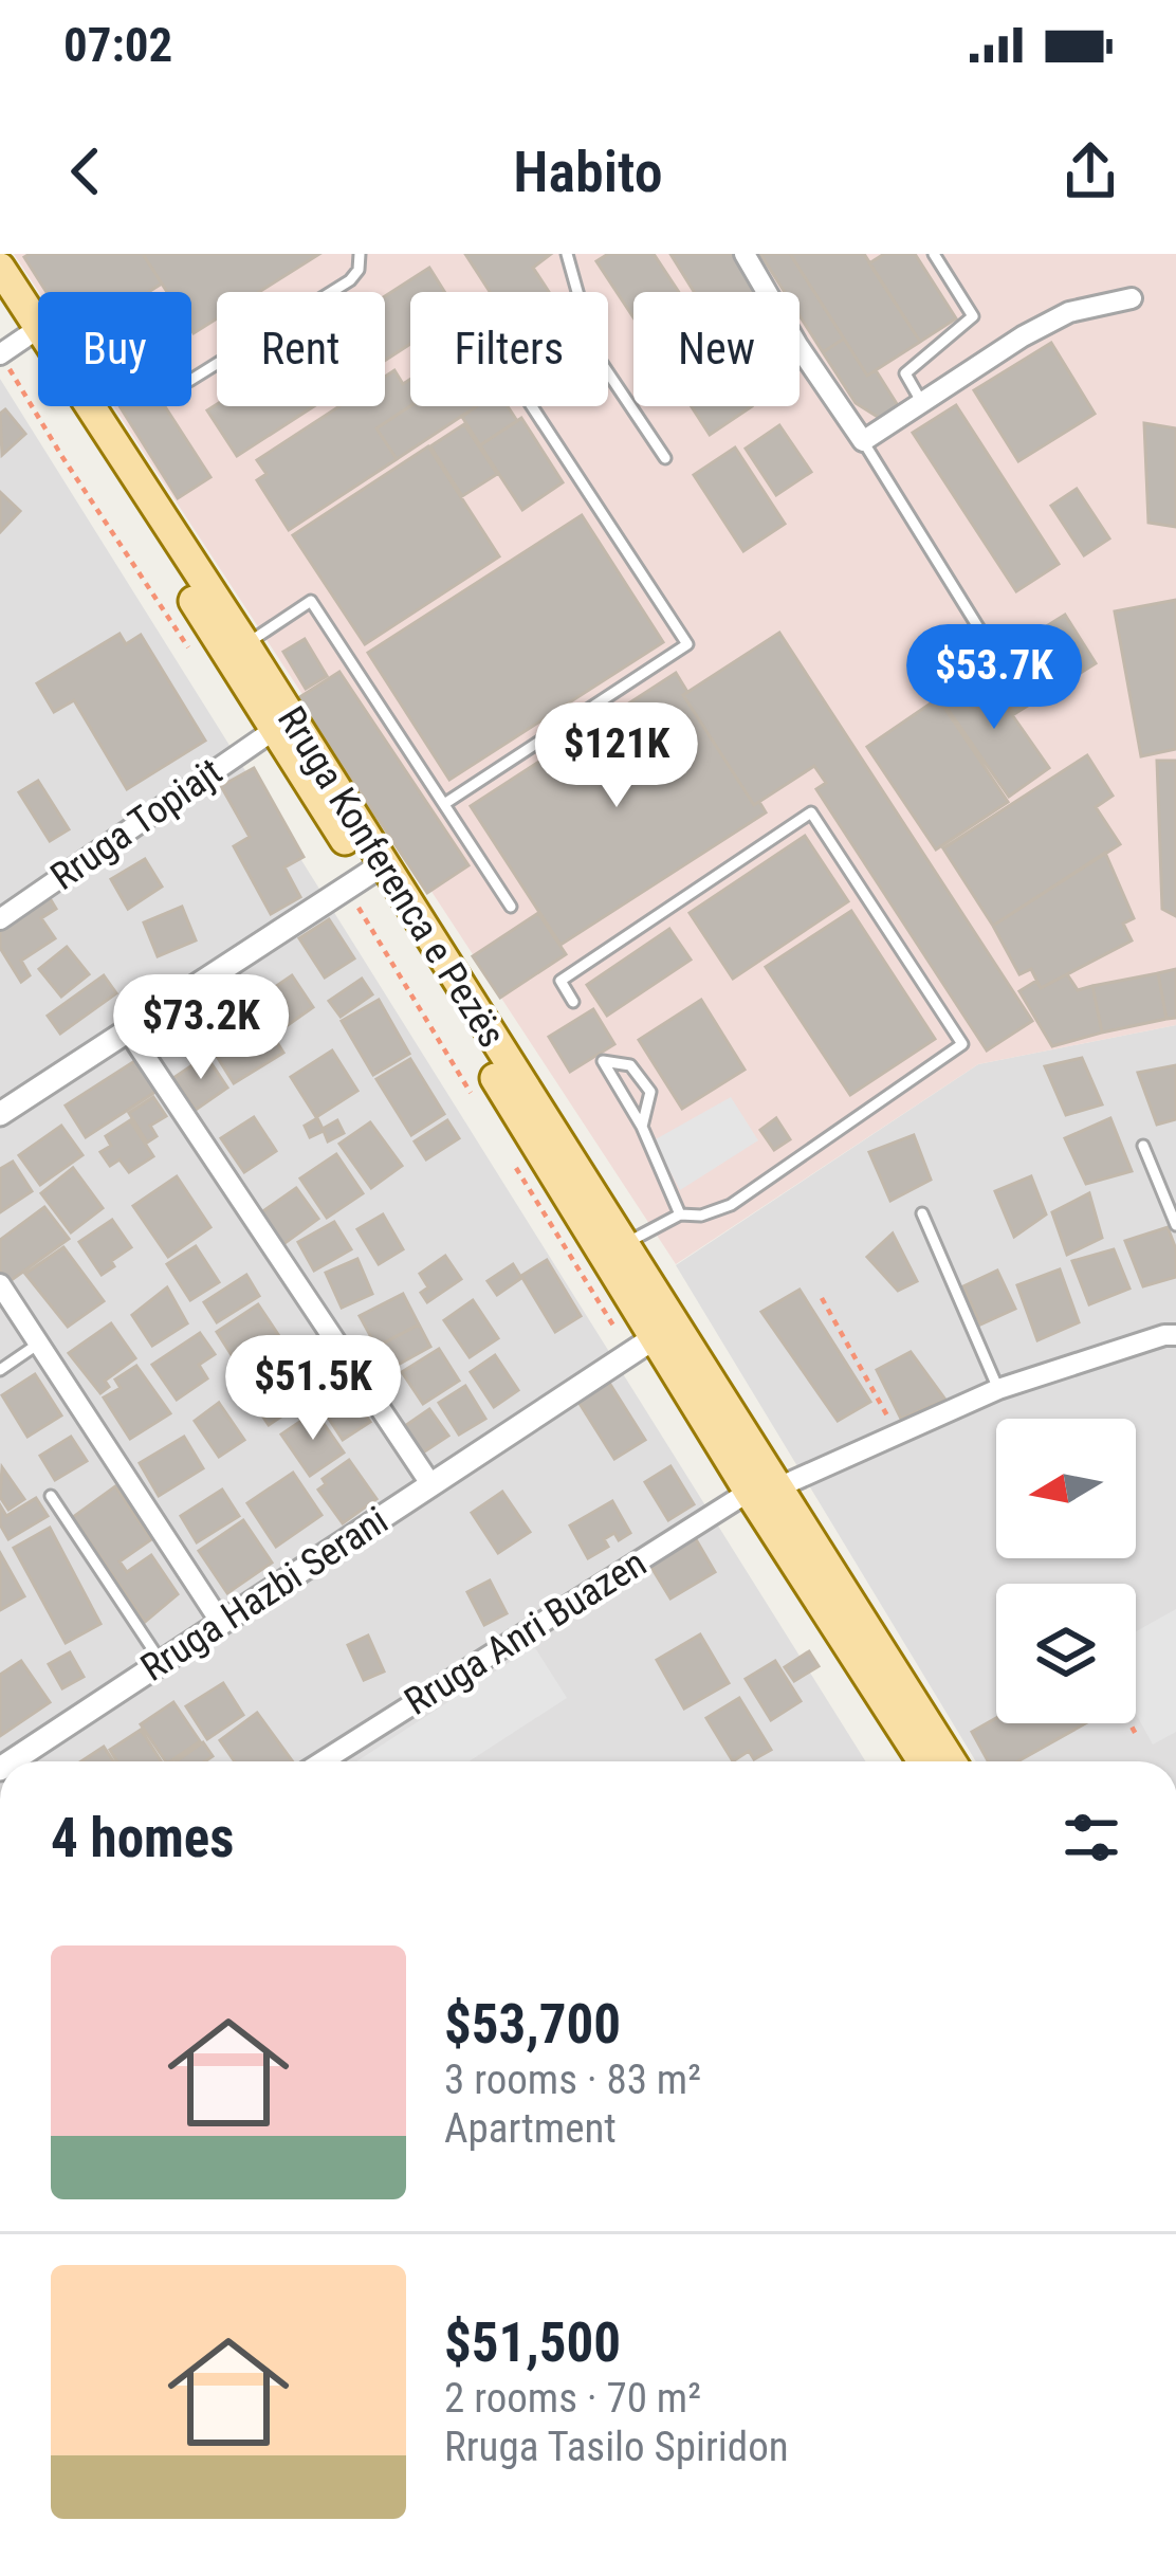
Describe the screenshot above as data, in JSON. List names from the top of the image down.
{
  "streets": {
    "main road": ["Rruga Konferenca e Pezës"],
    "street": ["Rruga Topiajt", "Rruga Hazbi Serani", "Rruga Anri Buazen"]
  },
  "crossings": [
    ["Rruga Topiajt", "Rruga Konferenca e Pezës"],
    ["Rruga Konferenca e Pezës", "Rruga Hazbi Serani"],
    ["Rruga Konferenca e Pezës", "Rruga Anri Buazen"]
  ],
  "north": "left",
  "page": {
    "status": "07:02",
    "header": "Habito",
    "chip": [
      "Buy",
      "Rent",
      "Filters",
      "New"
    ],
    "price": [
      "$53.7K",
      "$121K",
      "$73.2K",
      "$51.5K"
    ],
    "heading": "4 homes",
    "list": [
      {
        "name": "$53,700",
        "note": "3 rooms · 83 m² · Apartment"
      },
      {
        "name": "$51,500",
        "note": "2 rooms · 70 m² · Rruga Tasilo Spiridon"
      }
    ]
  }
}
